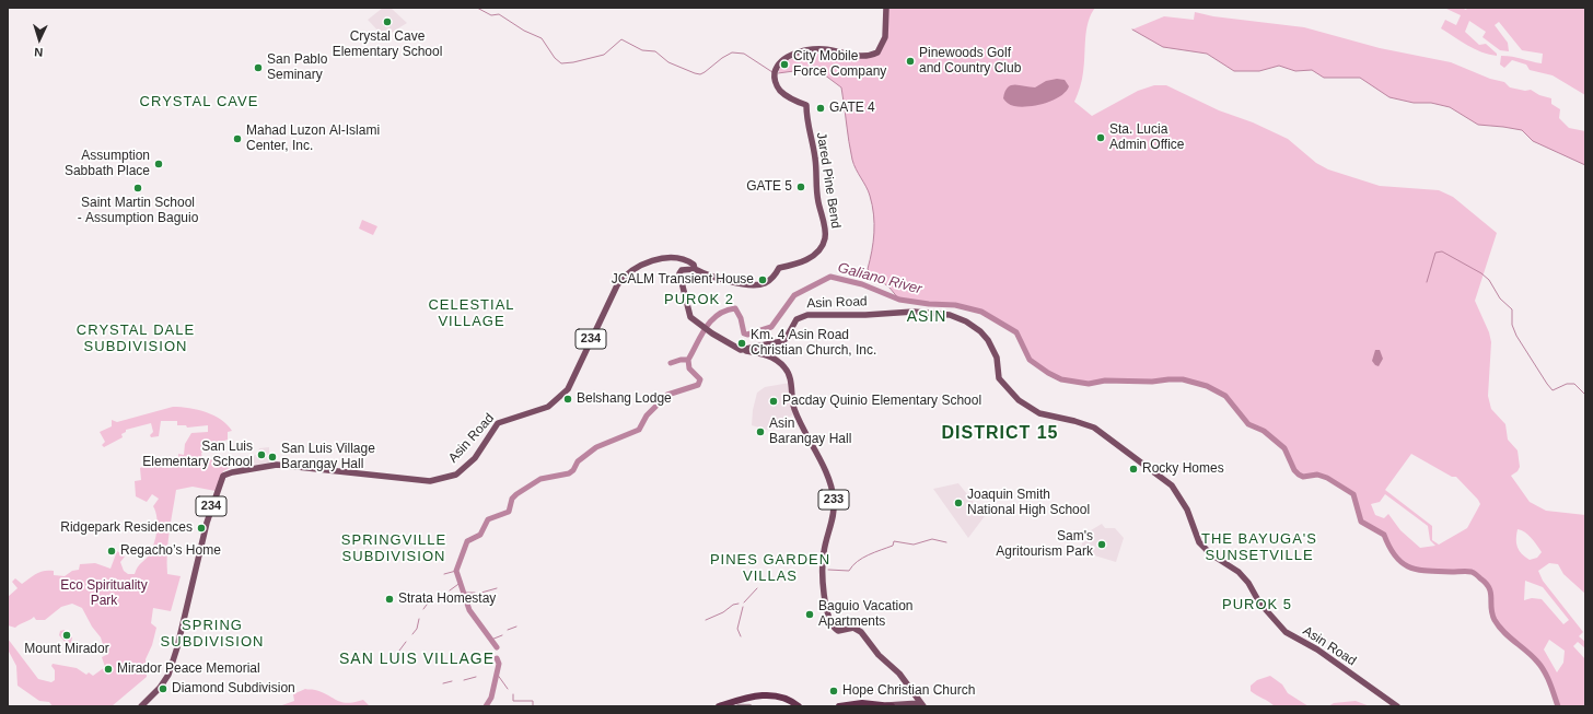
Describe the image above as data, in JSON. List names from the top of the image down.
{
  "streets": {
    "main road": [
      "Jared Pine Bend",
      "Asin Road",
      "234",
      "233"
    ]
  },
  "crossings": [
    ["Jared Pine Bend", "Asin Road"],
    ["Jared Pine Bend", "233"],
    ["Asin Road", "233"]
  ],
  "districts": [
    "CRYSTAL CAVE",
    "PUROK 2",
    "CELESTIAL VILLAGE",
    "ASIN",
    "CRYSTAL DALE SUBDIVISION",
    "DISTRICT 15",
    "THE BAYUGA'S SUNSETVILLE",
    "SPRINGVILLE SUBDIVISION",
    "PINES GARDEN VILLAS",
    "PUROK 5",
    "SPRING SUBDIVISION",
    "SAN LUIS VILLAGE"
  ],
  "water": ["Galiano River"],
  "parks": ["Eco Spirituality Park"],
  "places": [
    "Crystal Cave Elementary School",
    "Pinewoods Golf and Country Club",
    "City Mobile Force Company",
    "San Pablo Seminary",
    "GATE 4",
    "Sta. Lucia Admin Office",
    "Mahad Luzon Al-Islami Center, Inc.",
    "Assumption Sabbath Place",
    "GATE 5",
    "Saint Martin School - Assumption Baguio",
    "JCALM Transient House",
    "Km. 4 Asin Road Christian Church, Inc.",
    "Belshang Lodge",
    "Pacday Quinio Elementary School",
    "Asin Barangay Hall",
    "San Luis Elementary School",
    "San Luis Village Barangay Hall",
    "Rocky Homes",
    "Joaquin Smith National High School",
    "Ridgepark Residences",
    "Sam's Agritourism Park",
    "Regacho’s Home",
    "Strata Homestay",
    "Baguio Vacation Apartments",
    "Mount Mirador",
    "Mirador Peace Memorial",
    "Diamond Subdivision",
    "Hope Christian Church"
  ],
  "north": "bottom"
}
